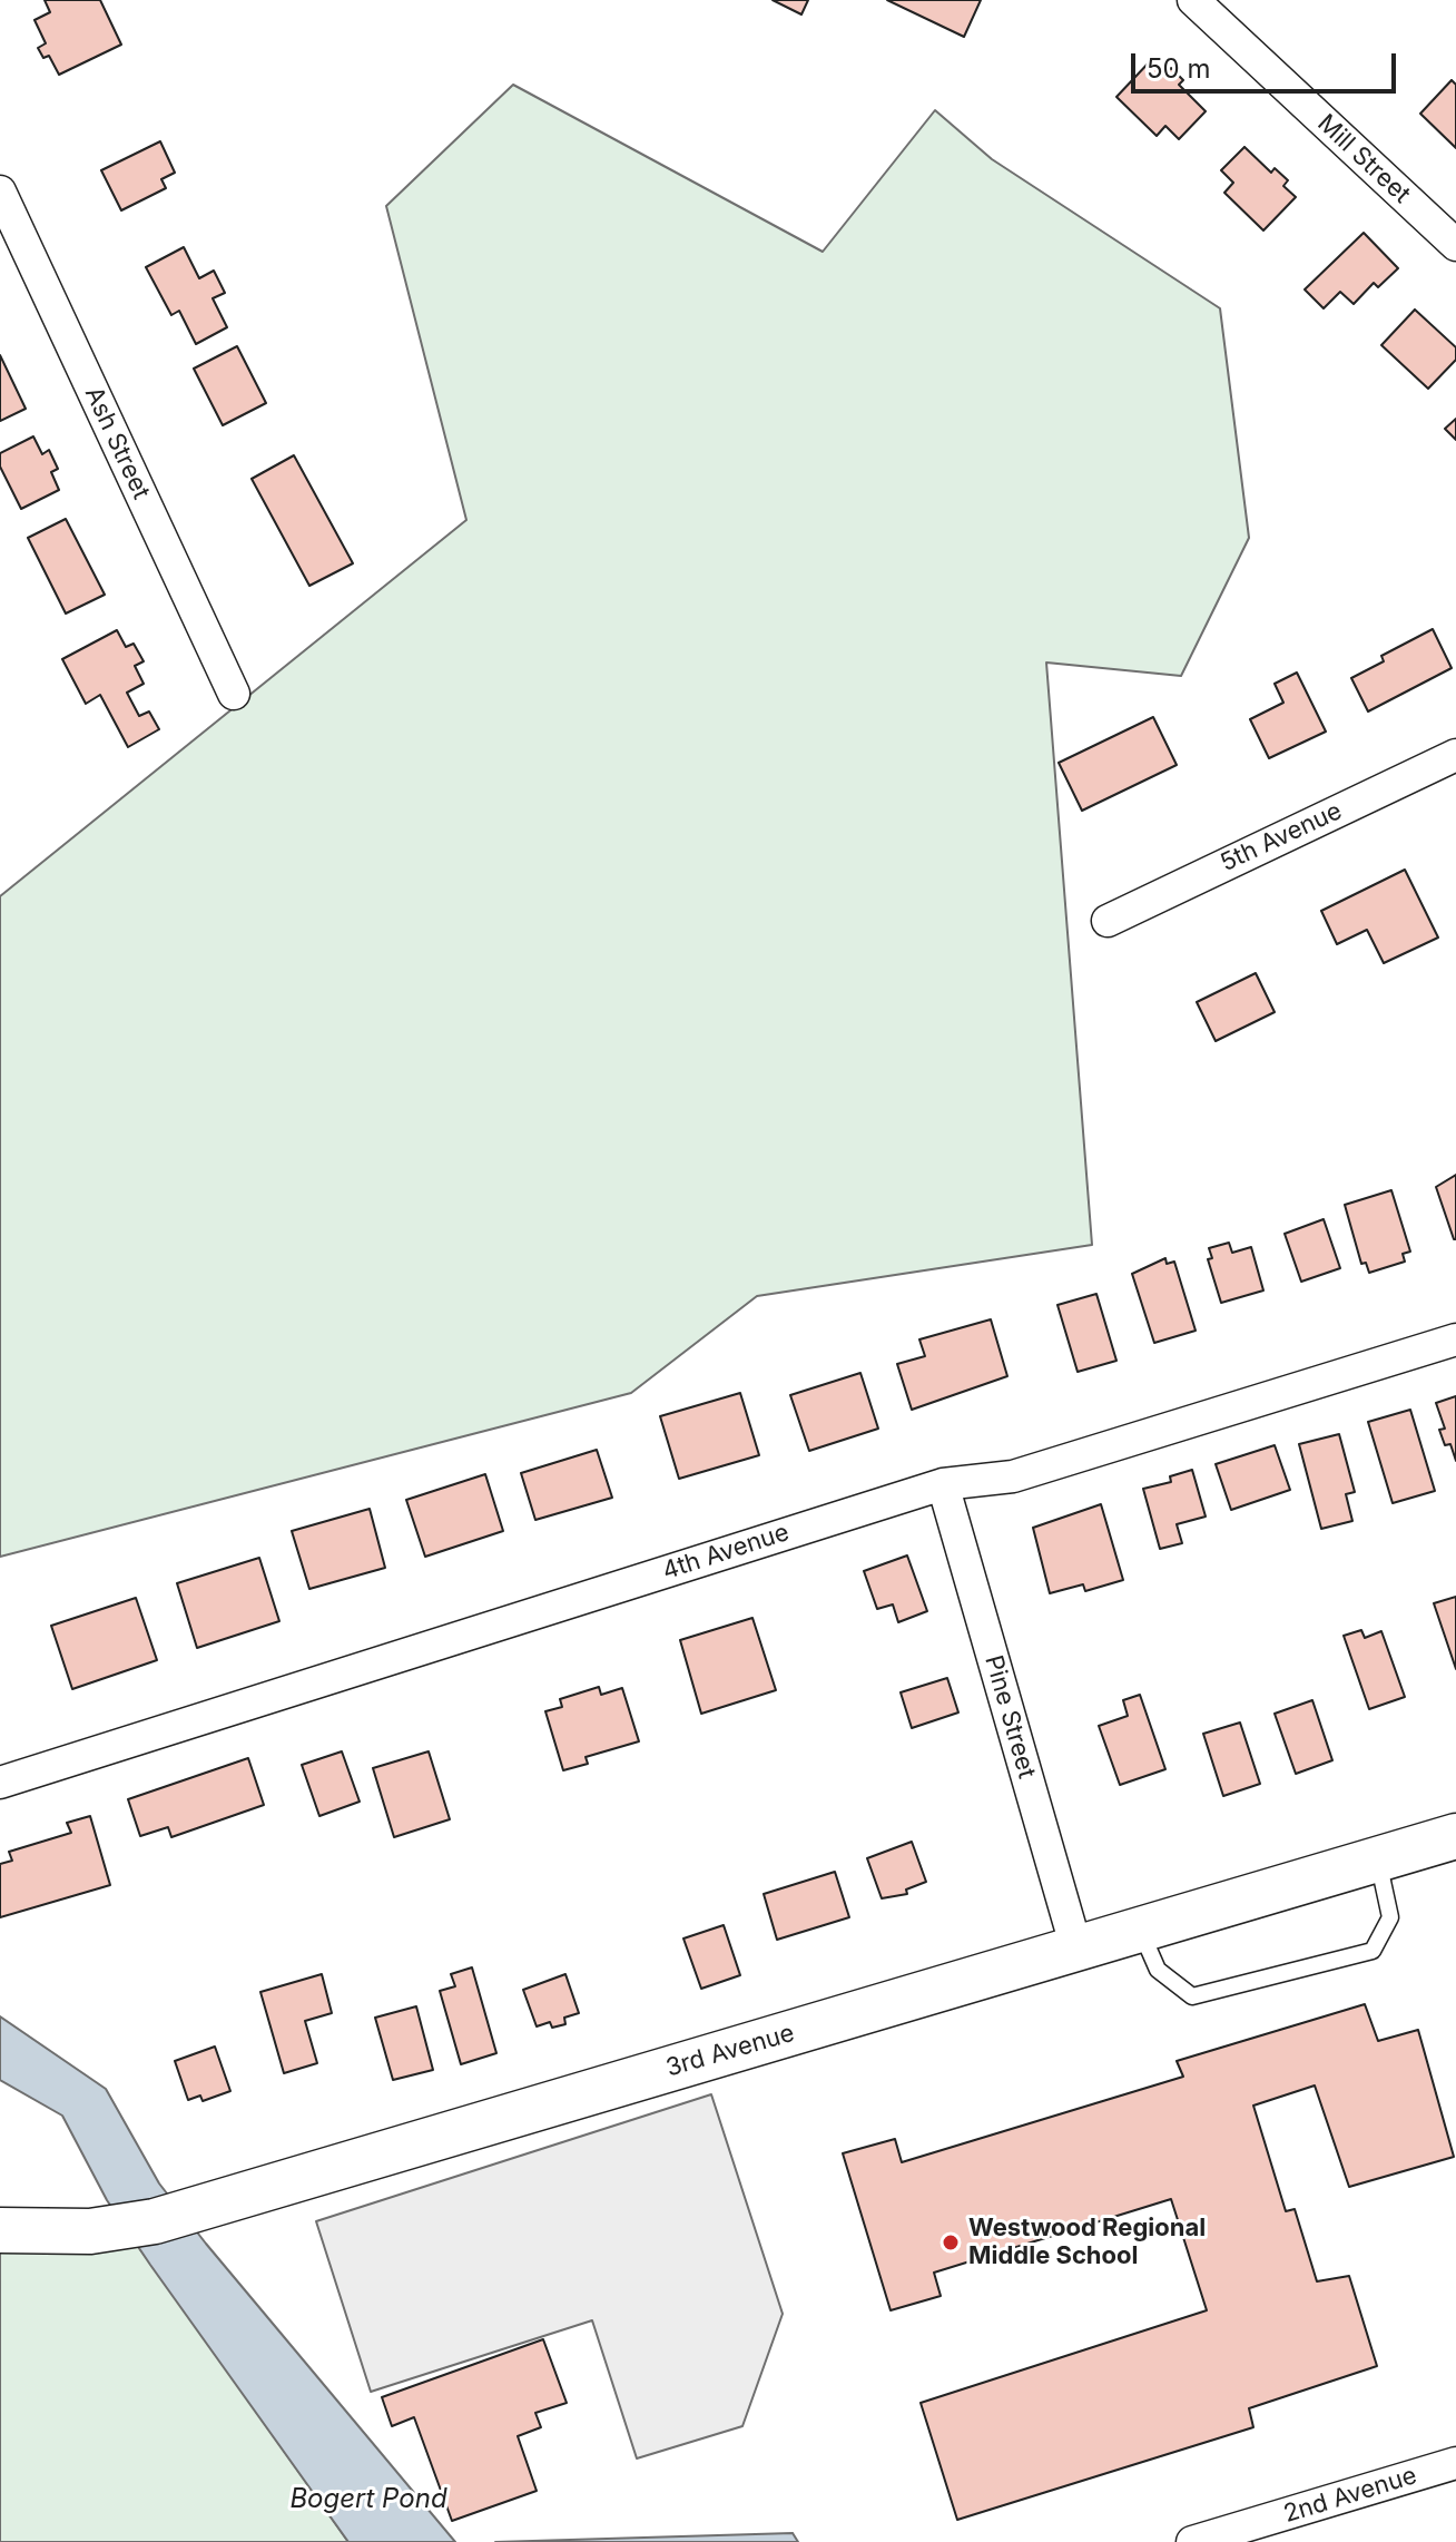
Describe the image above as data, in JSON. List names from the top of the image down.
{
  "streets": {
    "main road": ["3rd Avenue"],
    "street": [
      "Mill Street",
      "Ash Street",
      "5th Avenue",
      "4th Avenue",
      "Pine Street",
      "2nd Avenue"
    ]
  },
  "crossings": [
    ["4th Avenue", "Pine Street"],
    ["Pine Street", "3rd Avenue"]
  ],
  "water": ["Bogert Pond"],
  "places": ["Westwood Regional Middle School"],
  "scale_bar": "50 m"
}
